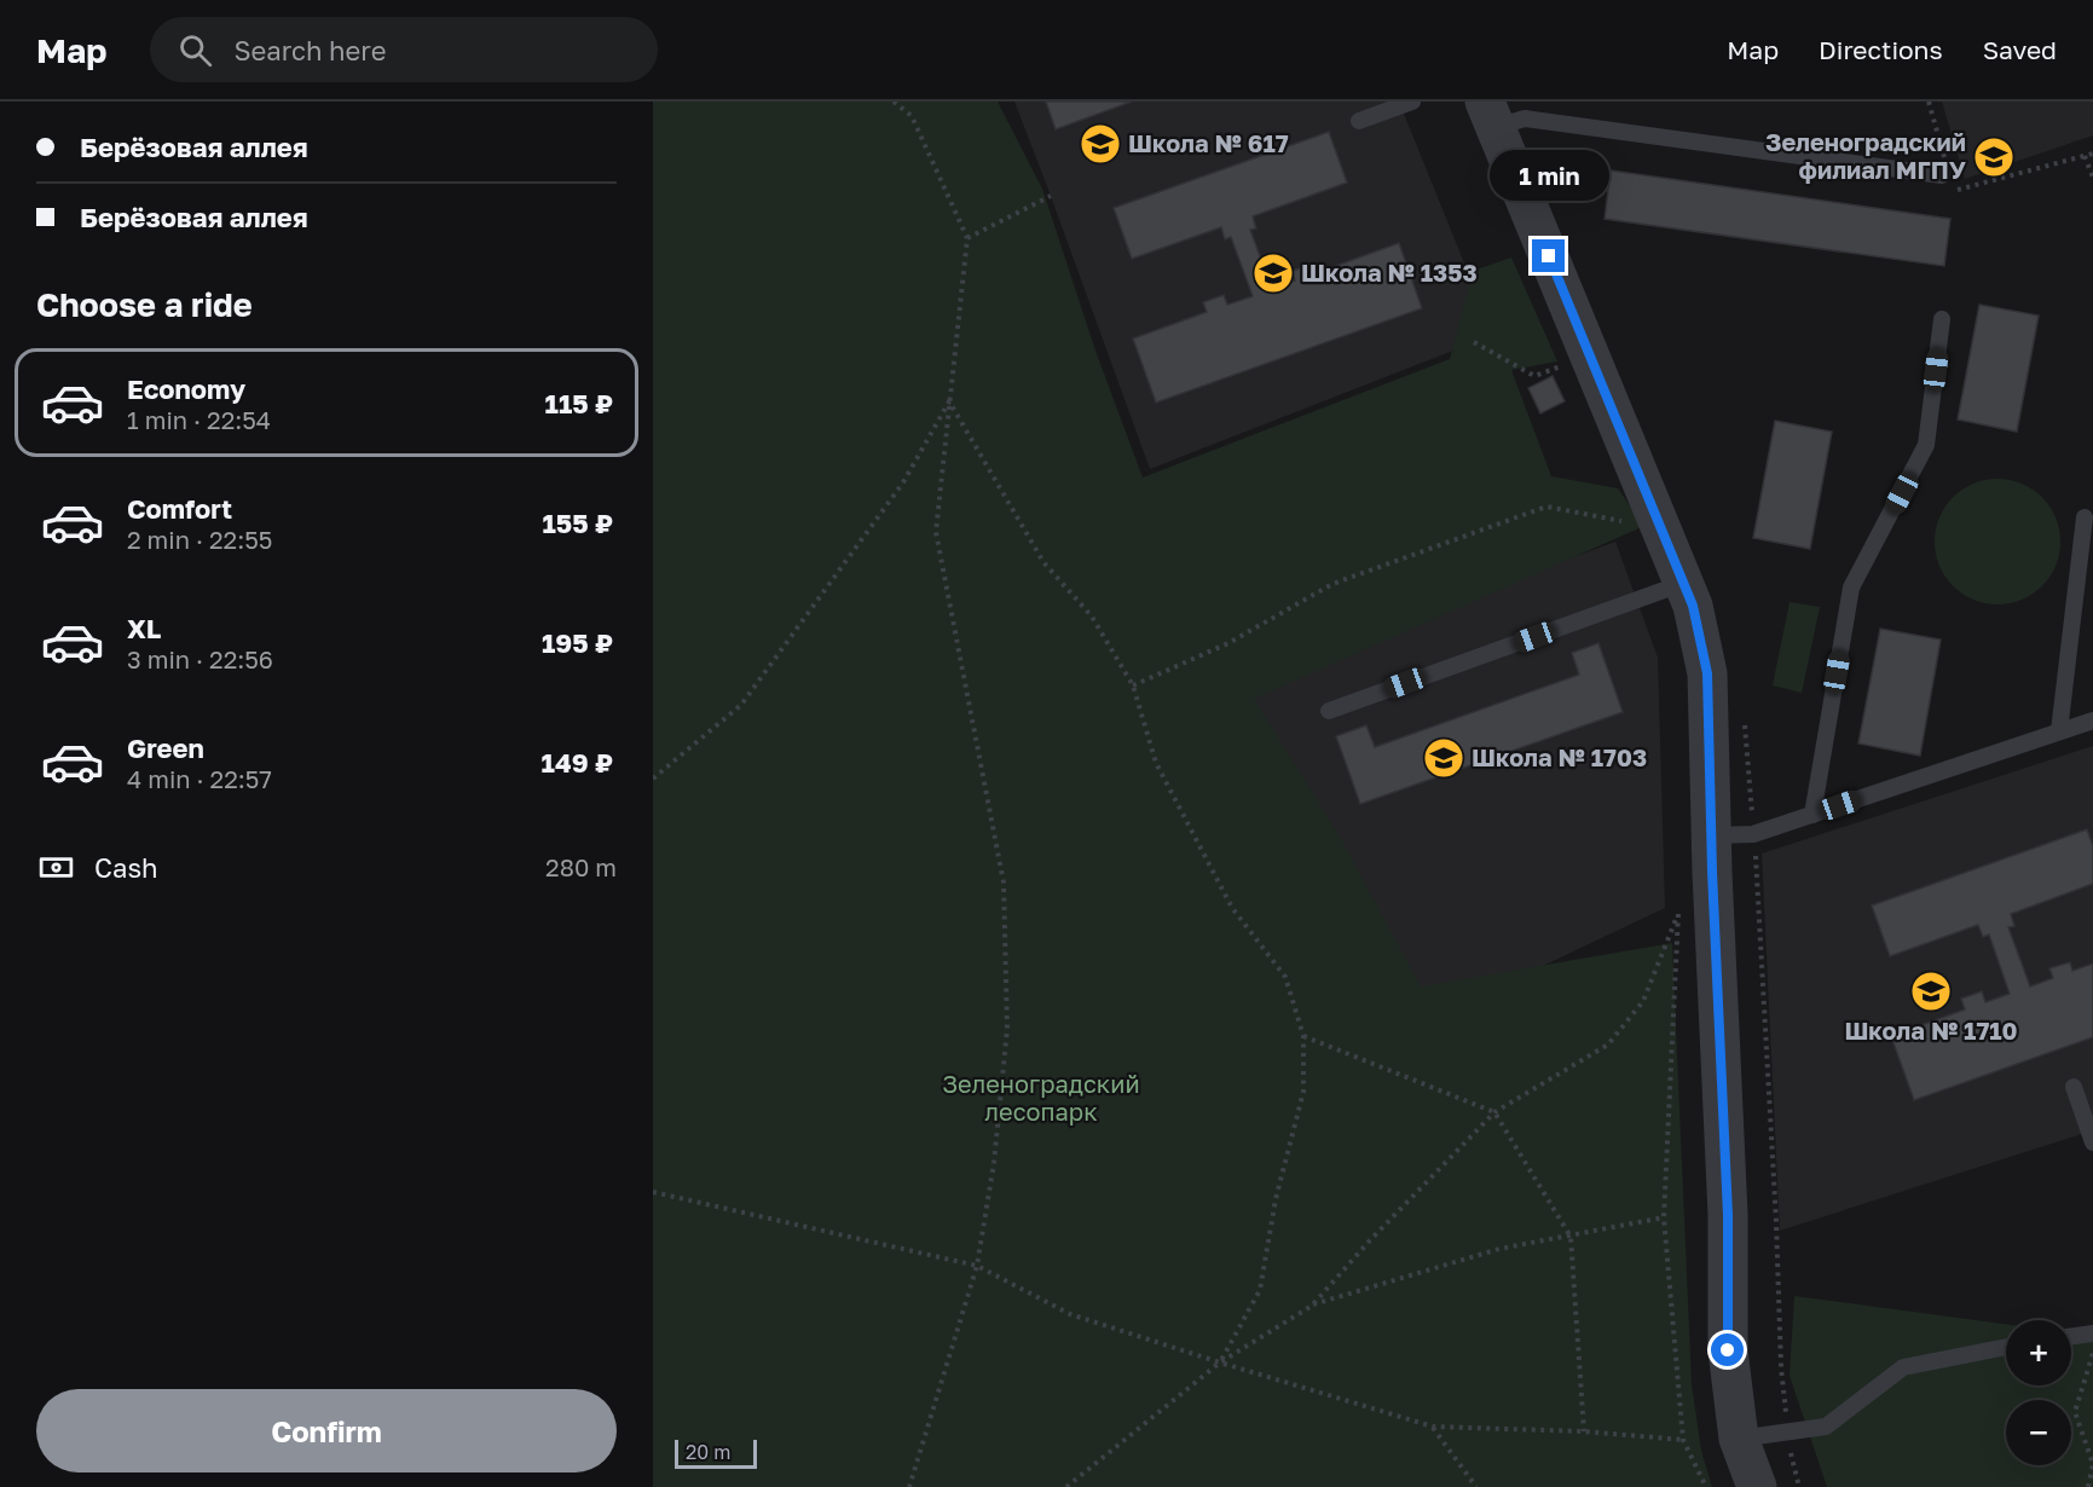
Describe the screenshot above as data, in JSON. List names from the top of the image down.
{
  "parks": ["Зеленоградский лесопарк"],
  "places": {
    "school or university": [
      "Школа № 617",
      "Зеленоградский филиал МГПУ",
      "Школа № 1353",
      "Школа № 1703",
      "Школа № 1710"
    ]
  },
  "scale_bar": "20 m",
  "page": {
    "header": "Map",
    "search": "Search here",
    "nav": ["Map", "Directions", "Saved"],
    "banner": ["Берёзовая аллея", "Берёзовая аллея"],
    "bubble": "1 min",
    "heading": "Choose a ride",
    "list": [
      {
        "name": "Economy",
        "note": "1 min · 22:54",
        "value": "115 ₽"
      },
      {
        "name": "Comfort",
        "note": "2 min · 22:55",
        "value": "155 ₽"
      },
      {
        "name": "XL",
        "note": "3 min · 22:56",
        "value": "195 ₽"
      },
      {
        "name": "Green",
        "note": "4 min · 22:57",
        "value": "149 ₽"
      }
    ],
    "pay": ["Cash", "280 m"],
    "map_buttons": ["+", "−"],
    "buttons": "Confirm",
    "scale": "20 m"
  }
}
